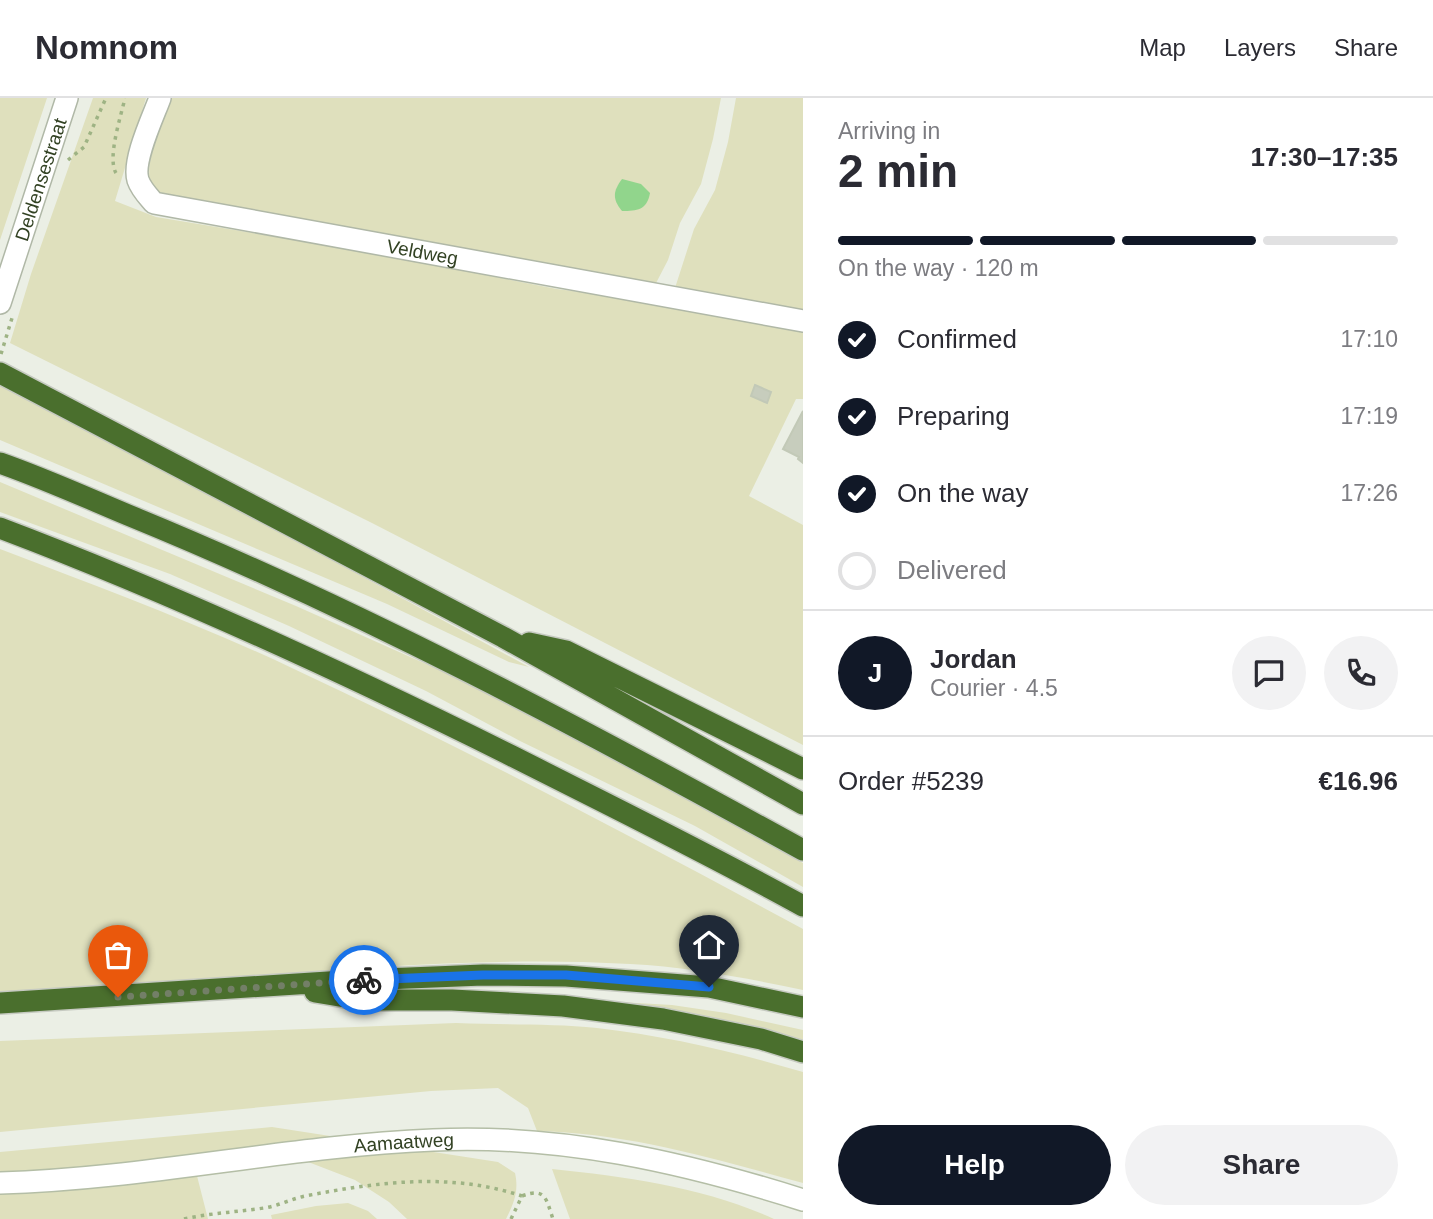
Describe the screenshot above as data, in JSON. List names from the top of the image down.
{
  "streets": {
    "street": ["Deldensestraat", "Veldweg", "Aamaatweg"]
  },
  "page": {
    "header": "Nomnom",
    "nav": ["Map", "Layers", "Share"],
    "heading": ["2 min", "Arriving in", "17:30–17:35"],
    "panel": [
      "Jordan",
      "Courier · 4.5",
      "Order #5239",
      "€16.96"
    ],
    "bar": "On the way · 120 m",
    "list": [
      ["Confirmed", "17:10"],
      ["Preparing", "17:19"],
      ["On the way", "17:26"],
      "Delivered"
    ],
    "round": "J",
    "buttons": ["Help", "Share"]
  }
}
